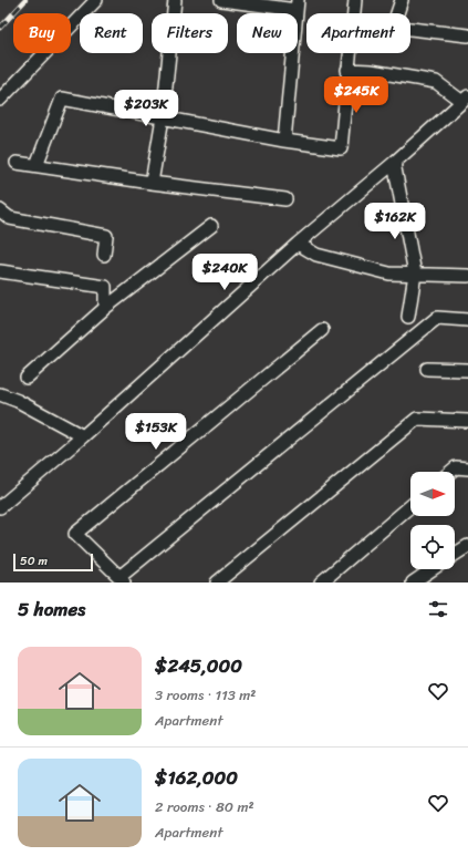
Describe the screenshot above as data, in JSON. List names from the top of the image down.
{
  "scale_bar": "50 m",
  "north": "right",
  "page": {
    "chip": [
      "Buy",
      "Rent",
      "Filters",
      "New",
      "Apartment"
    ],
    "price": [
      "$245K",
      "$203K",
      "$162K",
      "$240K",
      "$153K"
    ],
    "scale": "50 m",
    "heading": "5 homes",
    "list": [
      {
        "name": "$245,000",
        "note": "3 rooms · 113 m² · Apartment"
      },
      {
        "name": "$162,000",
        "note": "2 rooms · 80 m² · Apartment"
      }
    ]
  }
}
